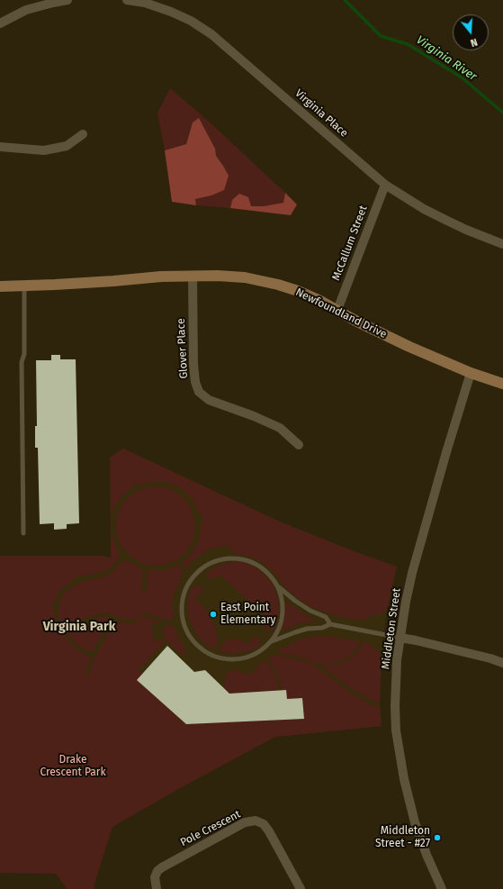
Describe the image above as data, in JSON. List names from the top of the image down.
{
  "streets": {
    "street": [
      "Virginia Place",
      "McCallum Street",
      "Newfoundland Drive",
      "Glover Place",
      "Middleton Street",
      "Pole Crescent"
    ]
  },
  "crossings": [
    ["Virginia Place", "McCallum Street"],
    ["McCallum Street", "Newfoundland Drive"],
    ["Newfoundland Drive", "Glover Place"],
    ["Newfoundland Drive", "Middleton Street"]
  ],
  "districts": ["Virginia Park"],
  "water": ["Virginia River"],
  "parks": ["Drake Crescent Park"],
  "places": ["East Point Elementary", "Middleton Street - #27"],
  "north": "bottom"
}
